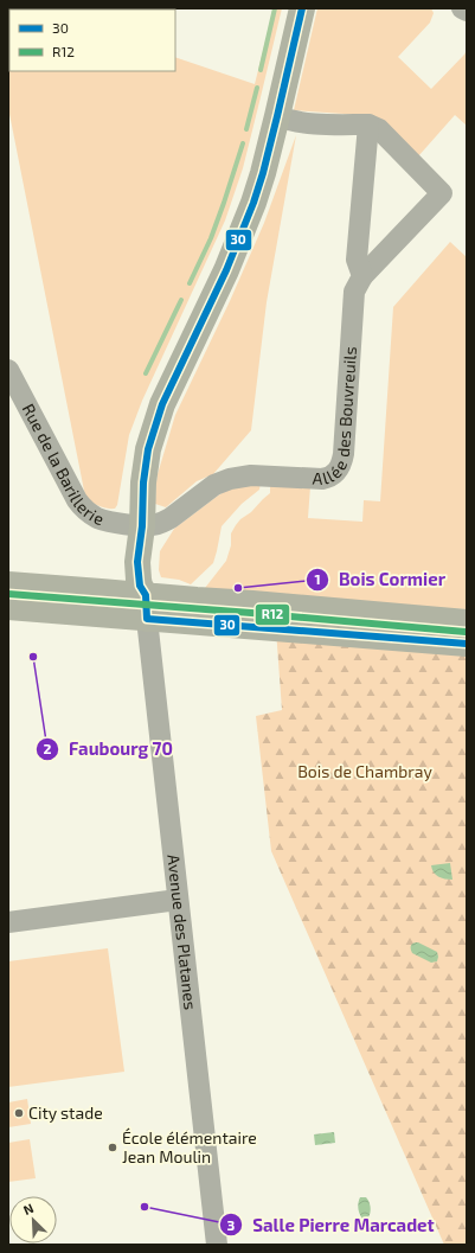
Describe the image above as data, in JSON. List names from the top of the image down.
{
  "streets": {
    "street": ["Allée des Bouvreuils", "Rue de la Barillerie", "Avenue des Platanes"]
  },
  "crossings": [
    ["Allée des Bouvreuils", "Rue de la Barillerie"]
  ],
  "parks": ["Bois de Chambray"],
  "places": [
    "Bois Cormier",
    "Faubourg 70",
    "City stade",
    "École élémentaire Jean Moulin",
    "Salle Pierre Marcadet"
  ],
  "lines": ["transit line 30", "transit line R12"],
  "legend": ["30", "R12"],
  "north": "top left"
}
